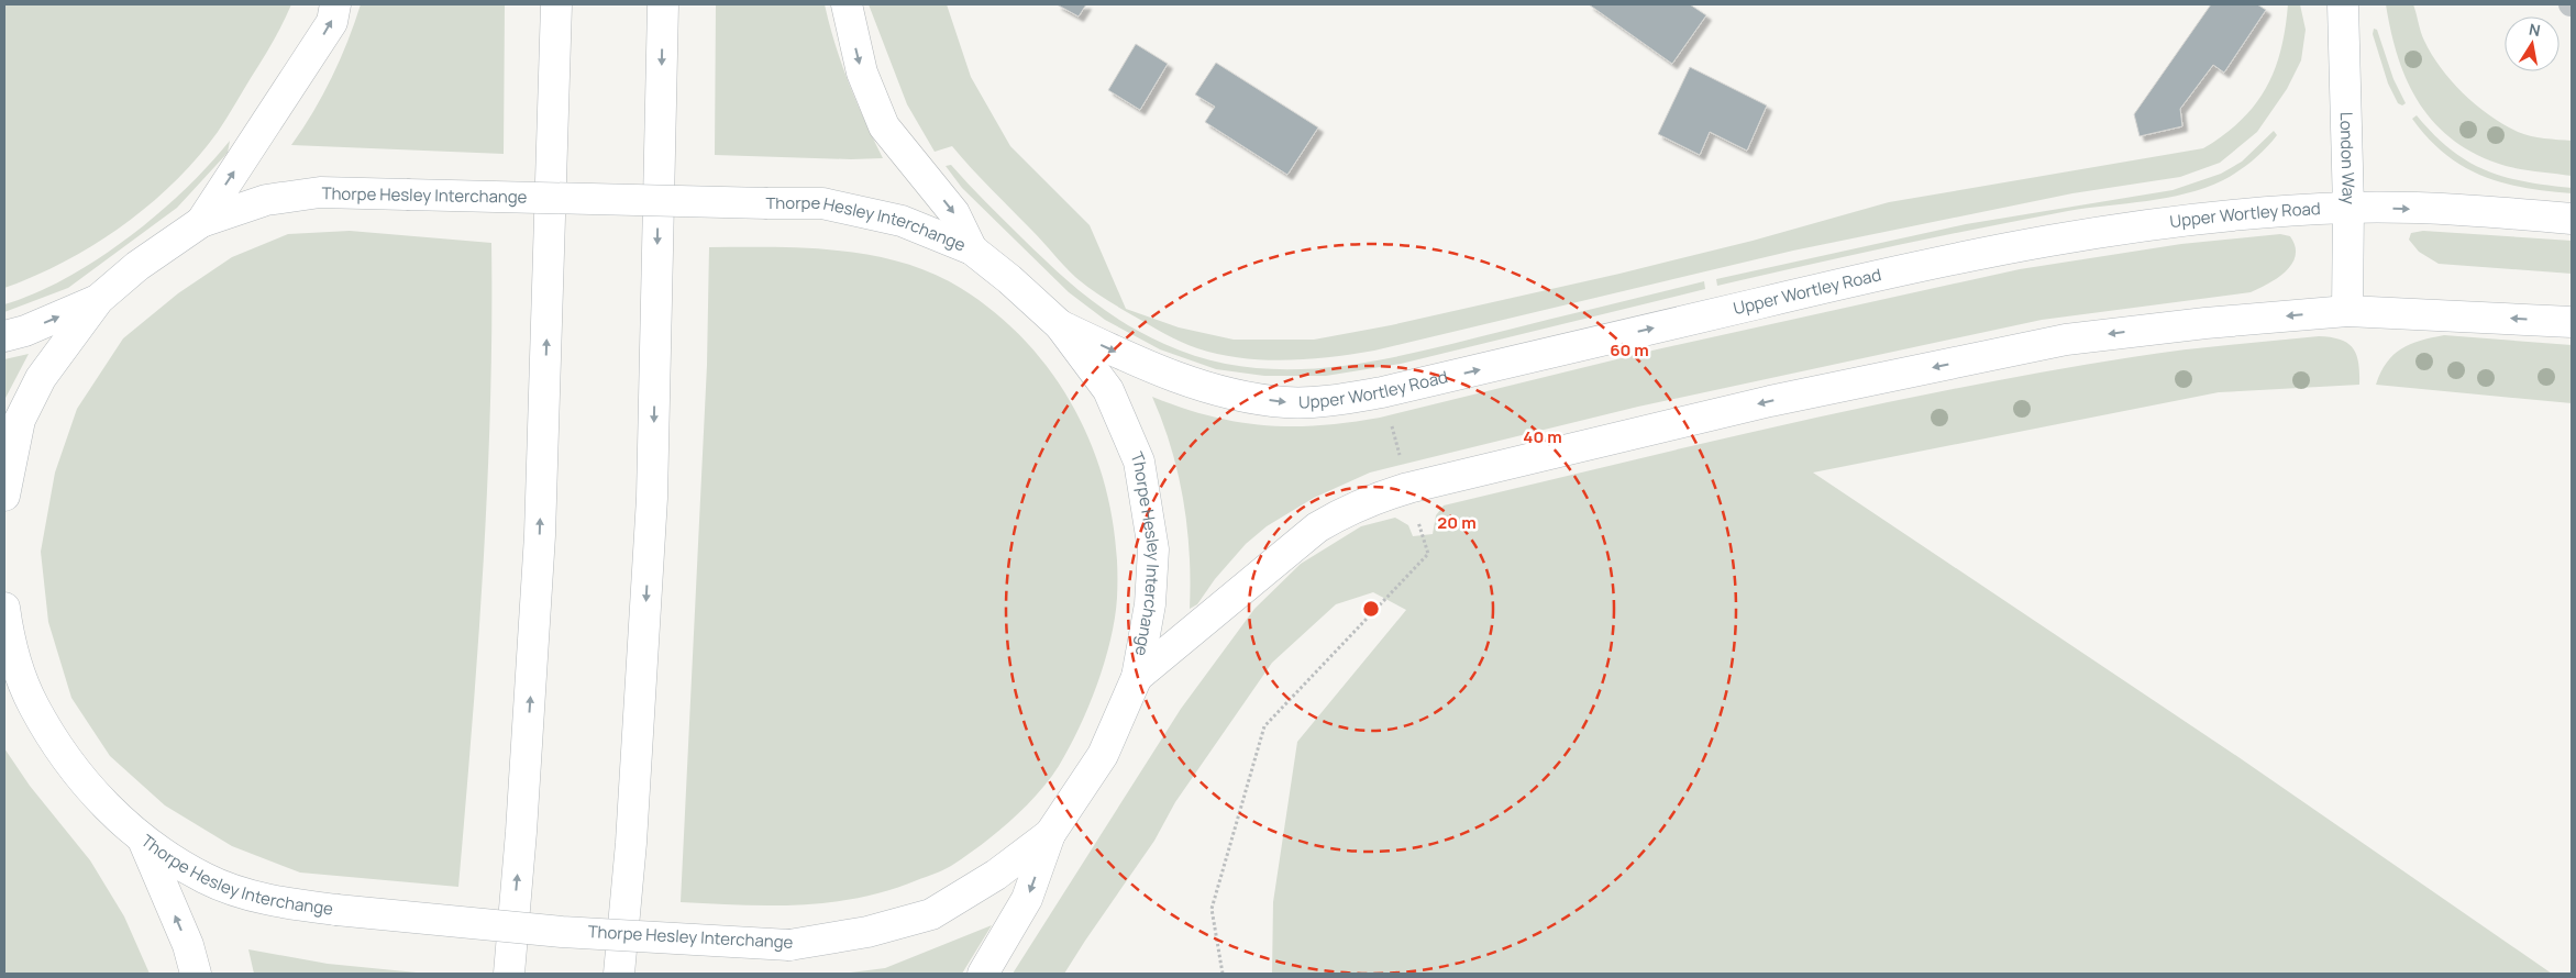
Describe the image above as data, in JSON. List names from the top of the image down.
{
  "streets": {
    "main road": ["London Way", "Thorpe Hesley Interchange", "Upper Wortley Road"]
  },
  "crossings": [
    ["London Way", "Upper Wortley Road"],
    ["Thorpe Hesley Interchange", "Upper Wortley Road"]
  ],
  "north": "top",
  "rings": ["60 m", "40 m", "20 m"]
}
